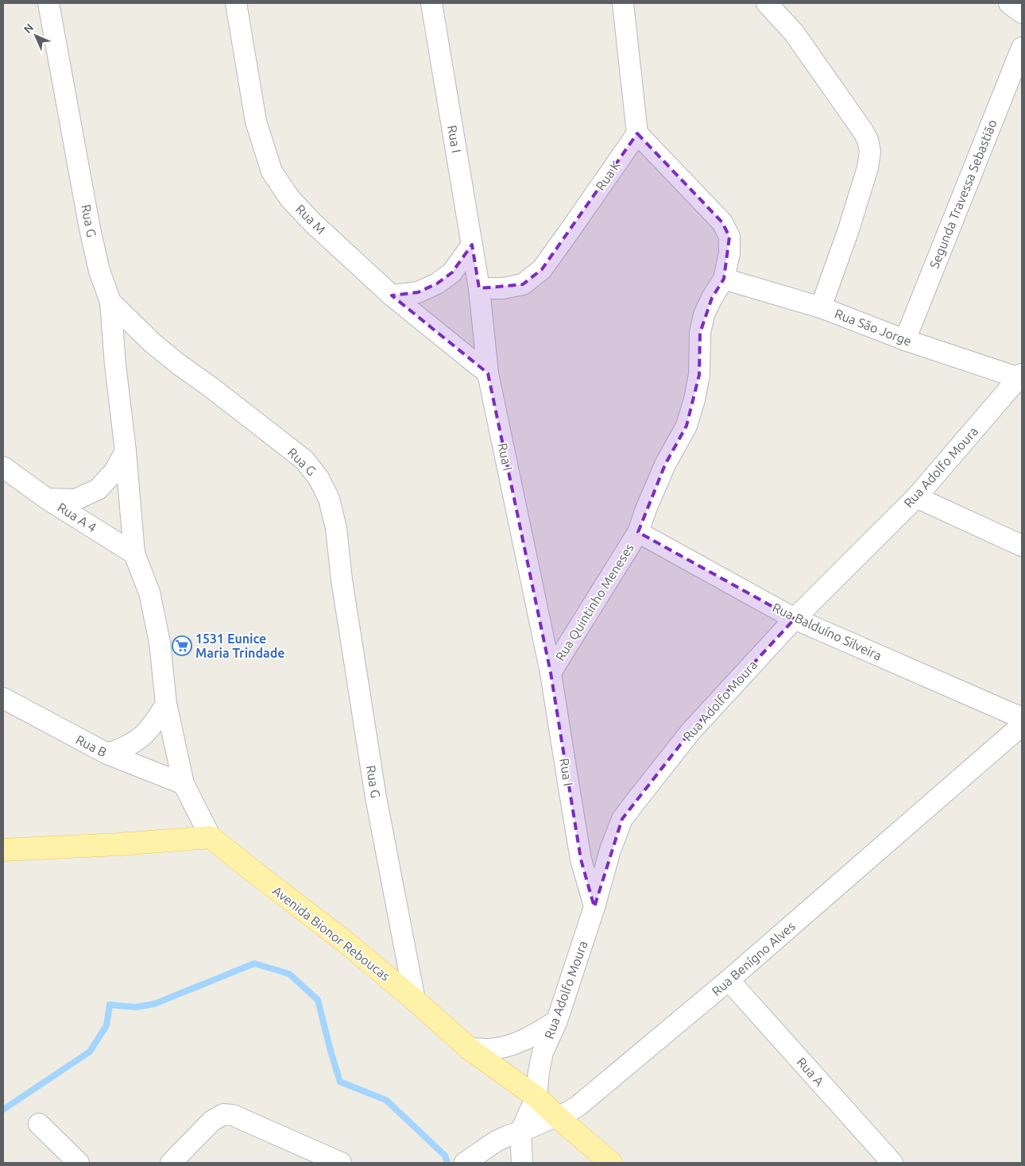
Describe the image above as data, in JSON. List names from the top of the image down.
{
  "streets": {
    "main road": ["Avenida Bionor Reboucas"],
    "street": [
      "Rua I",
      "Rua K",
      "Segunda Travessa Sebastião",
      "Rua M",
      "Rua G",
      "Rua São Jorge",
      "Rua Adolfo Moura",
      "Rua A 4",
      "Rua Quintinho Meneses",
      "Rua Balduíno Silveira",
      "Rua B",
      "Rua Benígno Alves",
      "Rua A"
    ]
  },
  "crossings": [
    ["Rua I", "Rua K"],
    ["Rua I", "Rua M"],
    ["Rua I", "Rua Adolfo Moura"],
    ["Rua I", "Rua Quintinho Meneses"],
    ["Rua K", "Rua Quintinho Meneses"],
    ["Segunda Travessa Sebastião", "Rua São Jorge"],
    ["Rua G", "Avenida Bionor Reboucas"],
    ["Rua São Jorge", "Rua Adolfo Moura"],
    ["Rua São Jorge", "Rua Quintinho Meneses"],
    ["Rua Adolfo Moura", "Rua Balduíno Silveira"],
    ["Rua Adolfo Moura", "Avenida Bionor Reboucas"],
    ["Rua Adolfo Moura", "Rua Benígno Alves"],
    ["Rua Quintinho Meneses", "Rua Balduíno Silveira"],
    ["Avenida Bionor Reboucas", "Rua Benígno Alves"],
    ["Rua Benígno Alves", "Rua A"]
  ],
  "places": {
    "supermarket": ["1531 Eunice Maria Trindade"]
  },
  "north": "top left"
}
